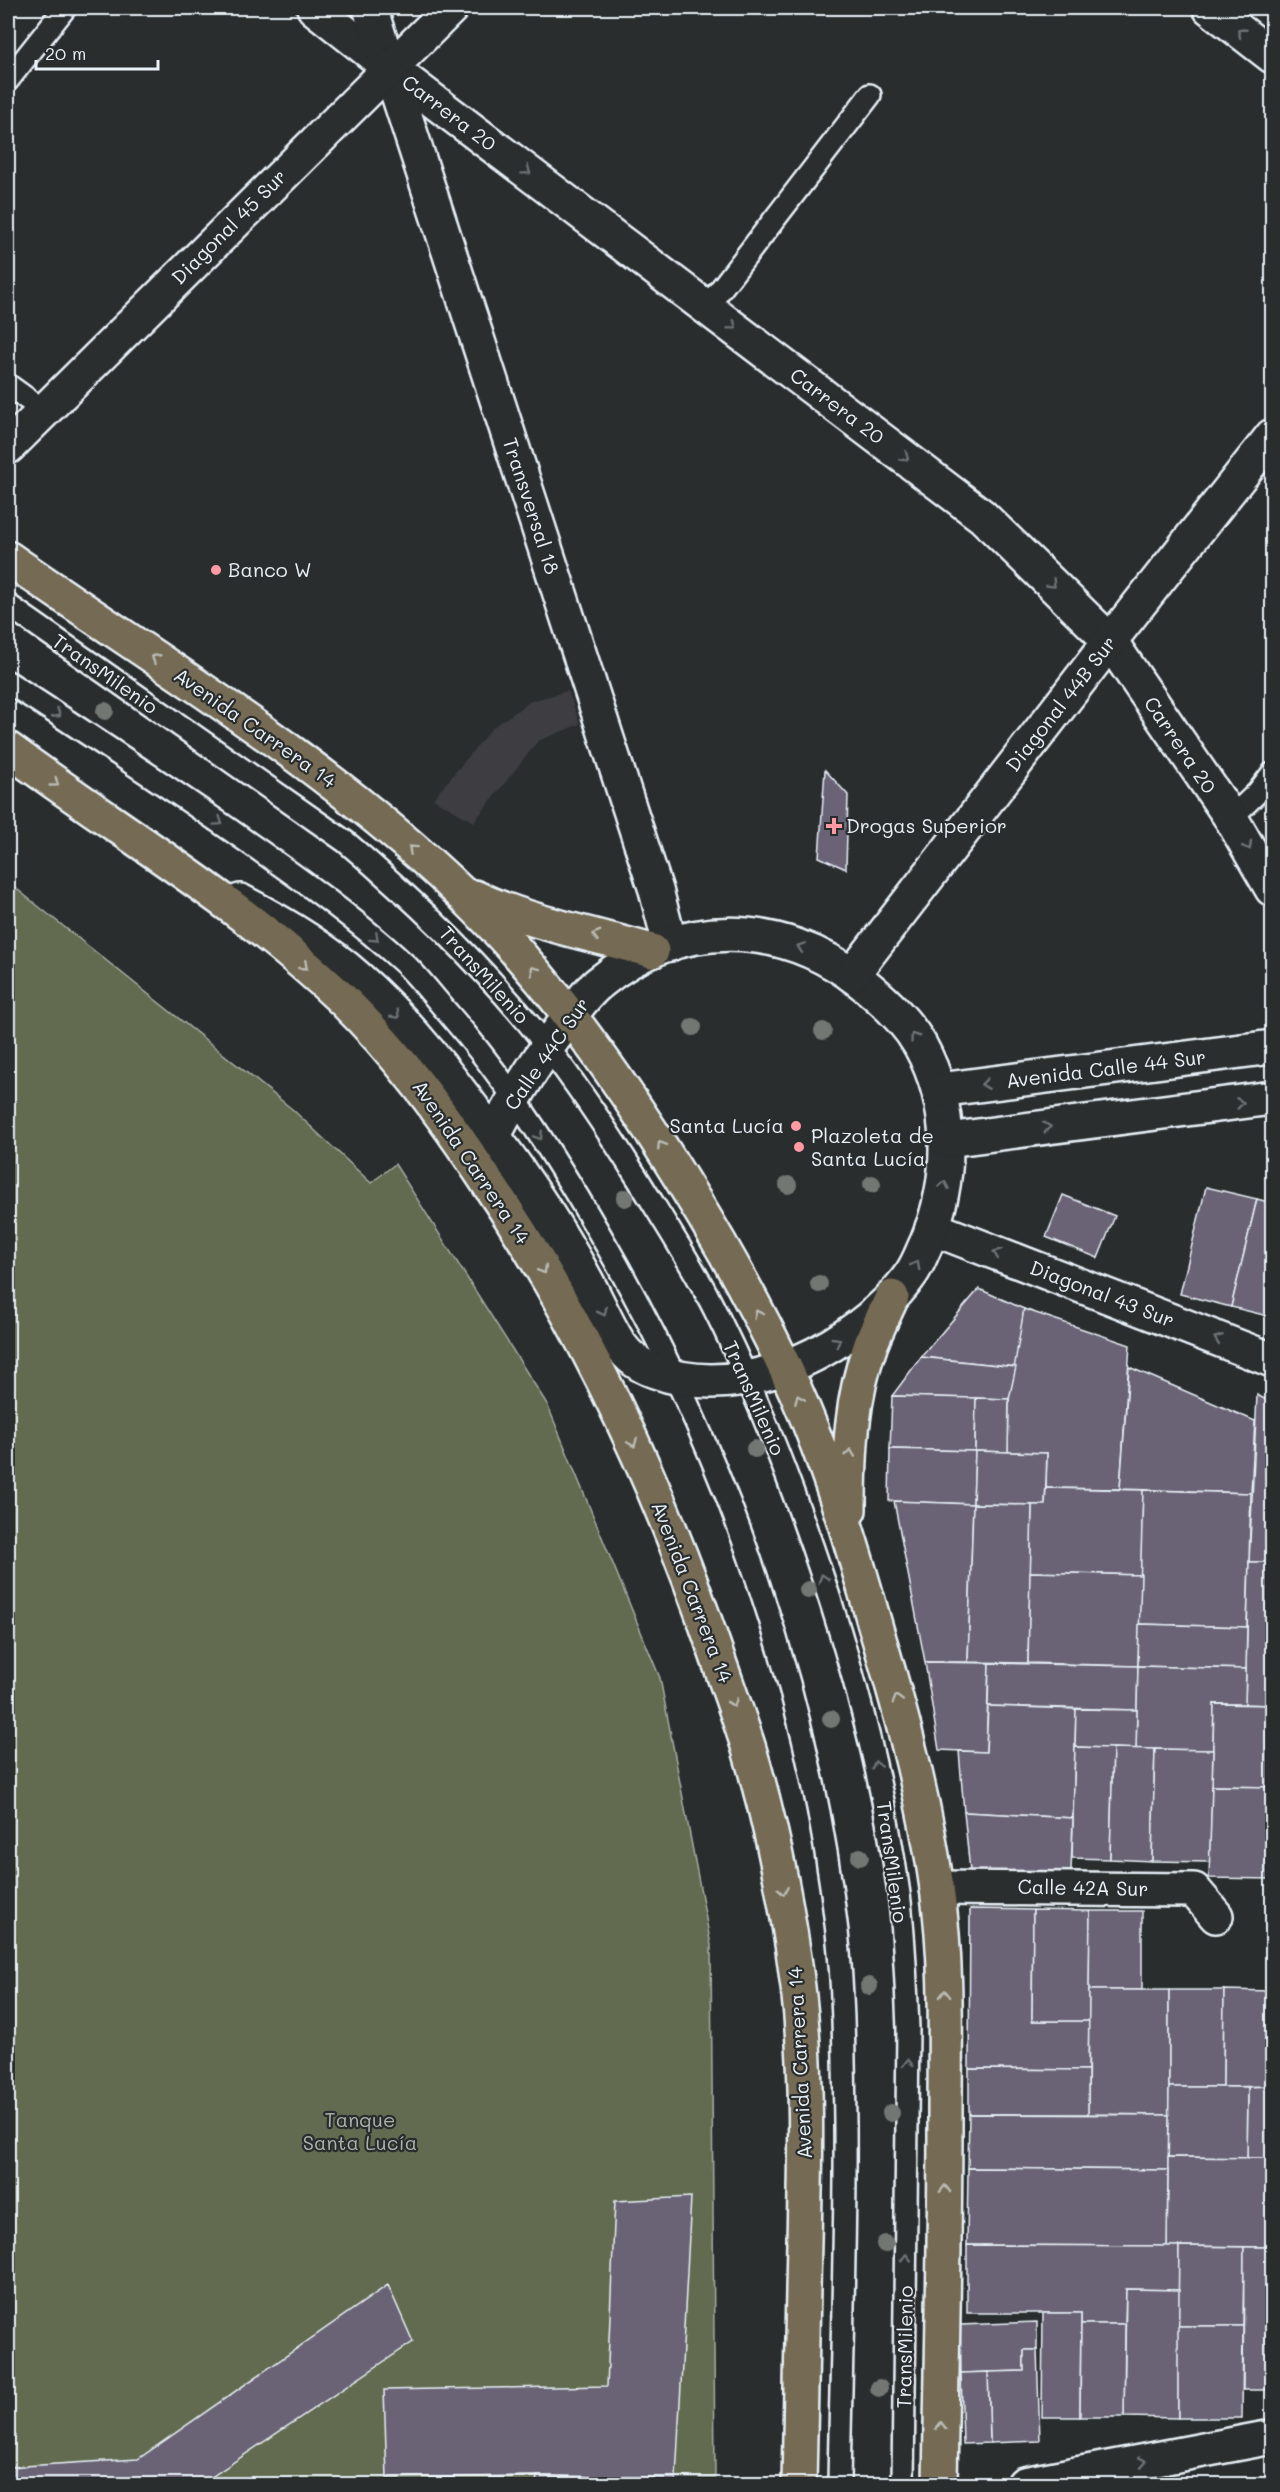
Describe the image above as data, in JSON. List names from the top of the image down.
{
  "streets": {
    "main road": ["Avenida Carrera 14"],
    "street": [
      "Carrera 20",
      "Diagonal 45 Sur",
      "Transversal 18",
      "Diagonal 44B Sur",
      "Calle 44C Sur",
      "Avenida Calle 44 Sur",
      "Diagonal 43 Sur",
      "Calle 42A Sur"
    ],
    "lane": ["TransMilenio"]
  },
  "crossings": [
    ["Carrera 20", "Diagonal 45 Sur"],
    ["Carrera 20", "Transversal 18"],
    ["Carrera 20", "Diagonal 44B Sur"],
    ["Diagonal 45 Sur", "Transversal 18"],
    ["Transversal 18", "Calle 44C Sur"],
    ["TransMilenio", "Avenida Carrera 14"],
    ["TransMilenio", "Calle 44C Sur"],
    ["Diagonal 44B Sur", "Calle 44C Sur"],
    ["Avenida Carrera 14", "Calle 44C Sur"],
    ["Avenida Carrera 14", "Calle 42A Sur"],
    ["Calle 44C Sur", "Avenida Calle 44 Sur"],
    ["Calle 44C Sur", "Diagonal 43 Sur"]
  ],
  "one_way": ["Carrera 20", "Diagonal 43 Sur"],
  "parks": ["Tanque Santa Lucía"],
  "places": {
    "other": ["Banco W", "Santa Lucía", "Plazoleta de Santa Lucía"],
    "health": ["Drogas Superior"]
  },
  "scale_bar": "20 m"
}
